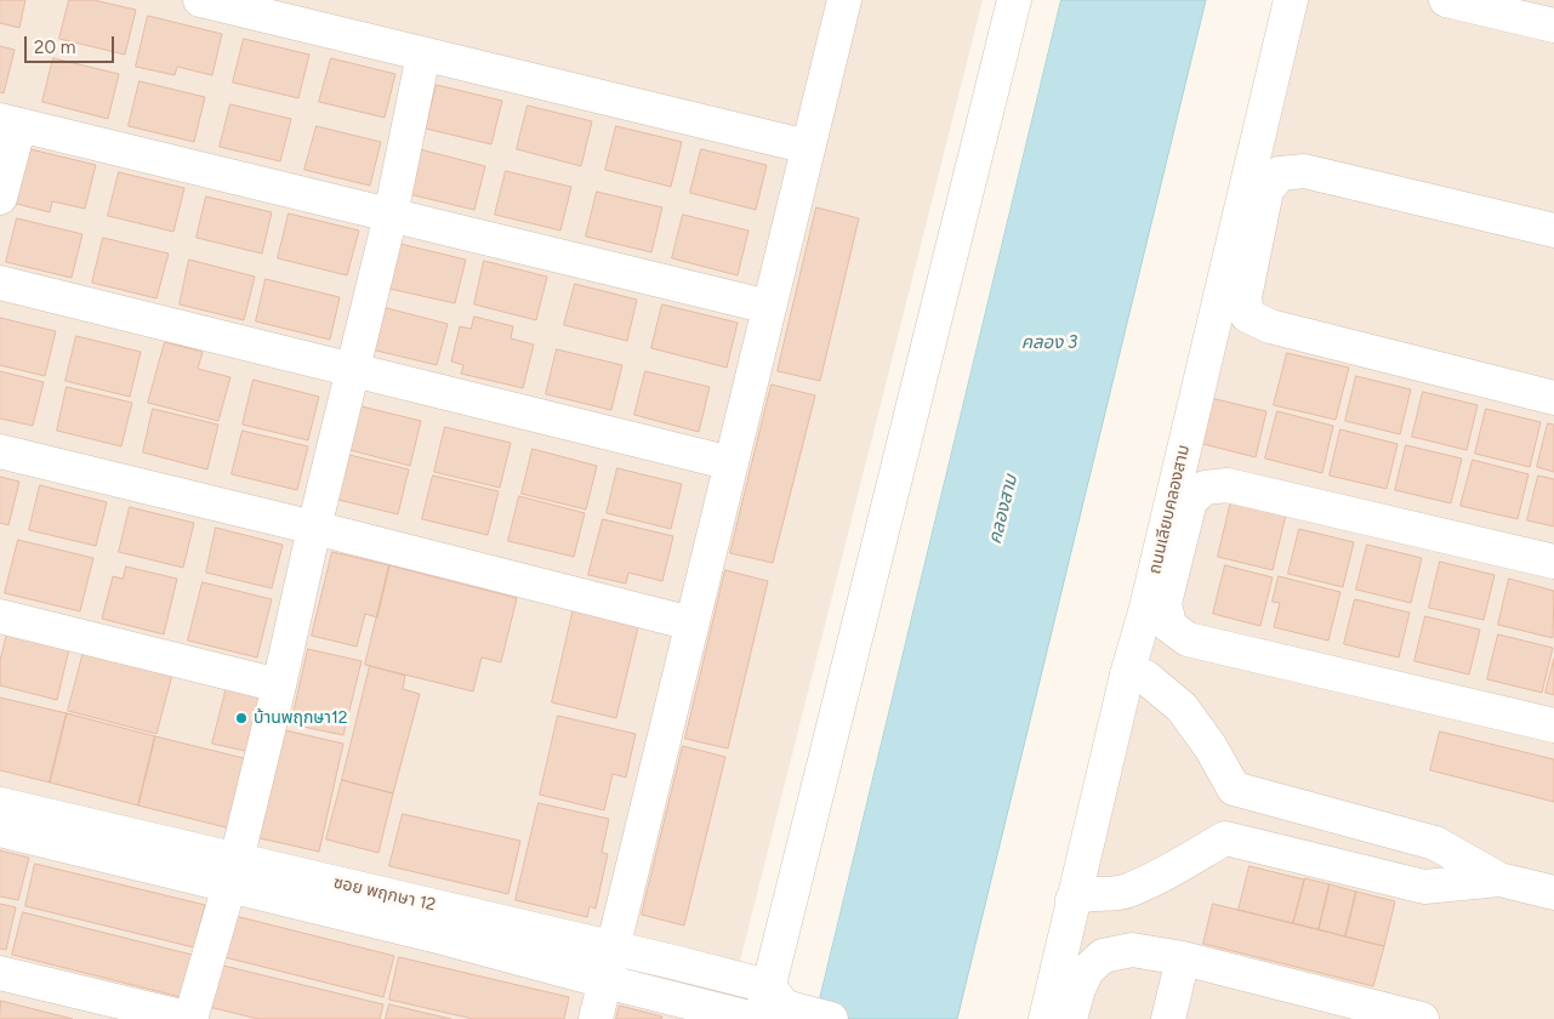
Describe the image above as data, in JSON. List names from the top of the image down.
{
  "streets": {
    "street": ["ถนนเลียบคลองสาม", "ซอย พฤกษา 12"]
  },
  "water": ["คลอง 3", "คลองสาม"],
  "places": ["บ้านพฤกษา12"],
  "scale_bar": "20 m"
}
